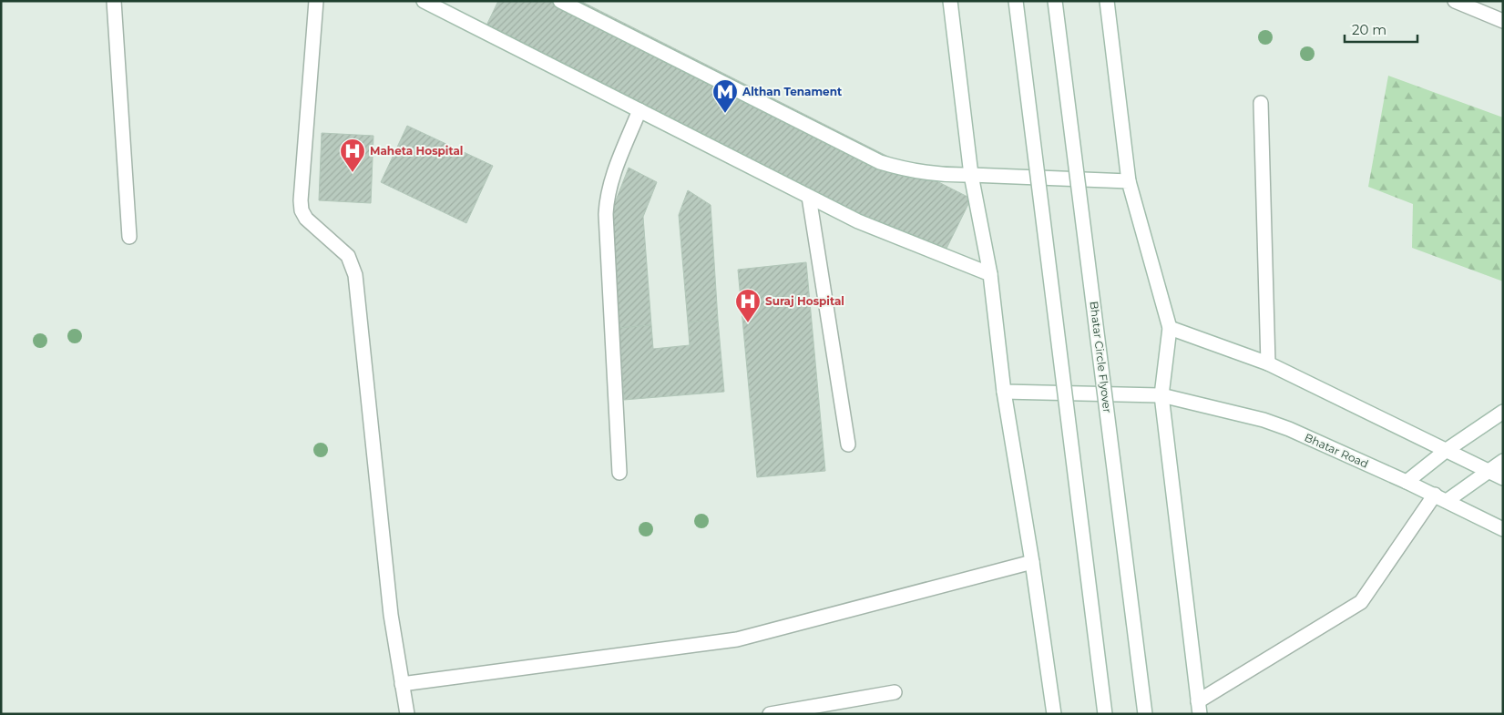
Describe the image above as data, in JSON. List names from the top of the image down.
{
  "streets": {
    "main road": ["Bhatar Circle Flyover", "Bhatar Road"]
  },
  "places": {
    "metro station": ["Althan Tenament"],
    "hospital": ["Maheta Hospital", "Suraj Hospital"]
  },
  "scale_bar": "20 m"
}
